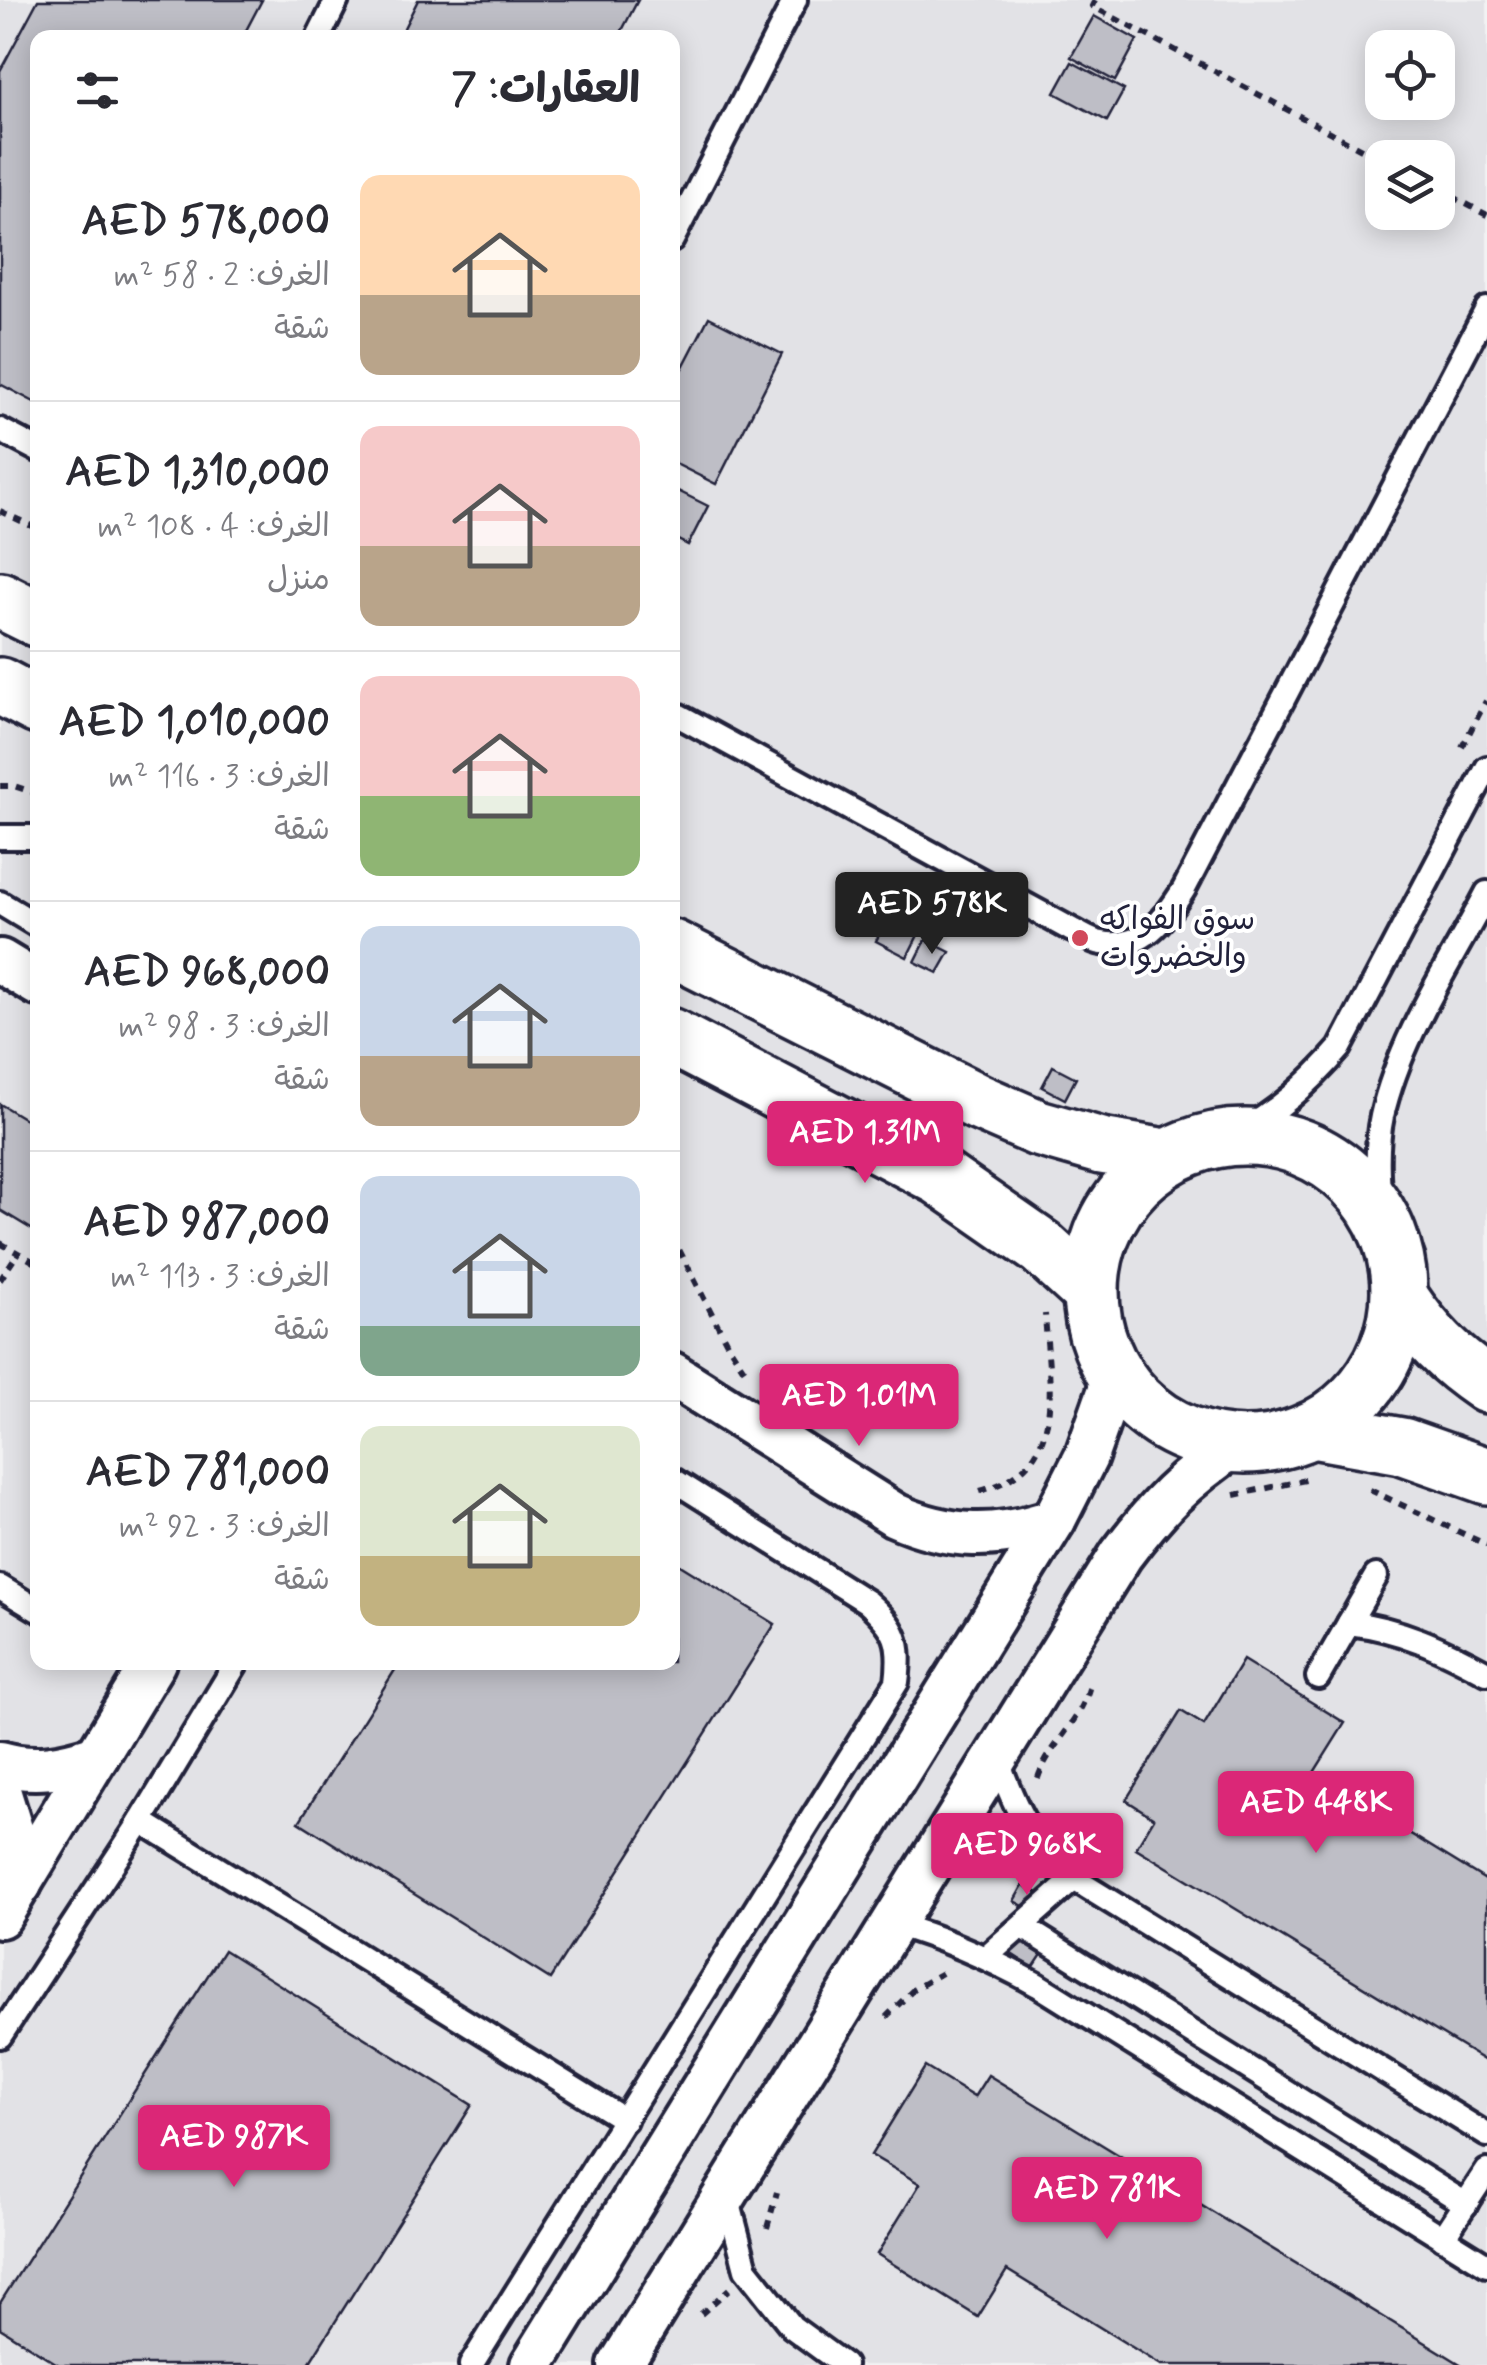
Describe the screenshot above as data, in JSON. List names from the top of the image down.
{
  "places": ["سوق الفواكه والخضروات"],
  "page": {
    "heading": "العقارات: 7",
    "list": [
      {
        "name": "AED 578,000",
        "note": "الغرف: 2 · 58 m² · شقة"
      },
      {
        "name": "AED 1,310,000",
        "note": "الغرف: 4 · 108 m² · منزل"
      },
      {
        "name": "AED 1,010,000",
        "note": "الغرف: 3 · 116 m² · شقة"
      },
      {
        "name": "AED 968,000",
        "note": "الغرف: 3 · 98 m² · شقة"
      },
      {
        "name": "AED 987,000",
        "note": "الغرف: 3 · 113 m² · شقة"
      },
      {
        "name": "AED 781,000",
        "note": "الغرف: 3 · 92 m² · شقة"
      }
    ],
    "price": [
      "AED 578K",
      "AED 1.31M",
      "AED 1.01M",
      "AED 448K",
      "AED 968K",
      "AED 987K",
      "AED 781K"
    ]
  }
}
